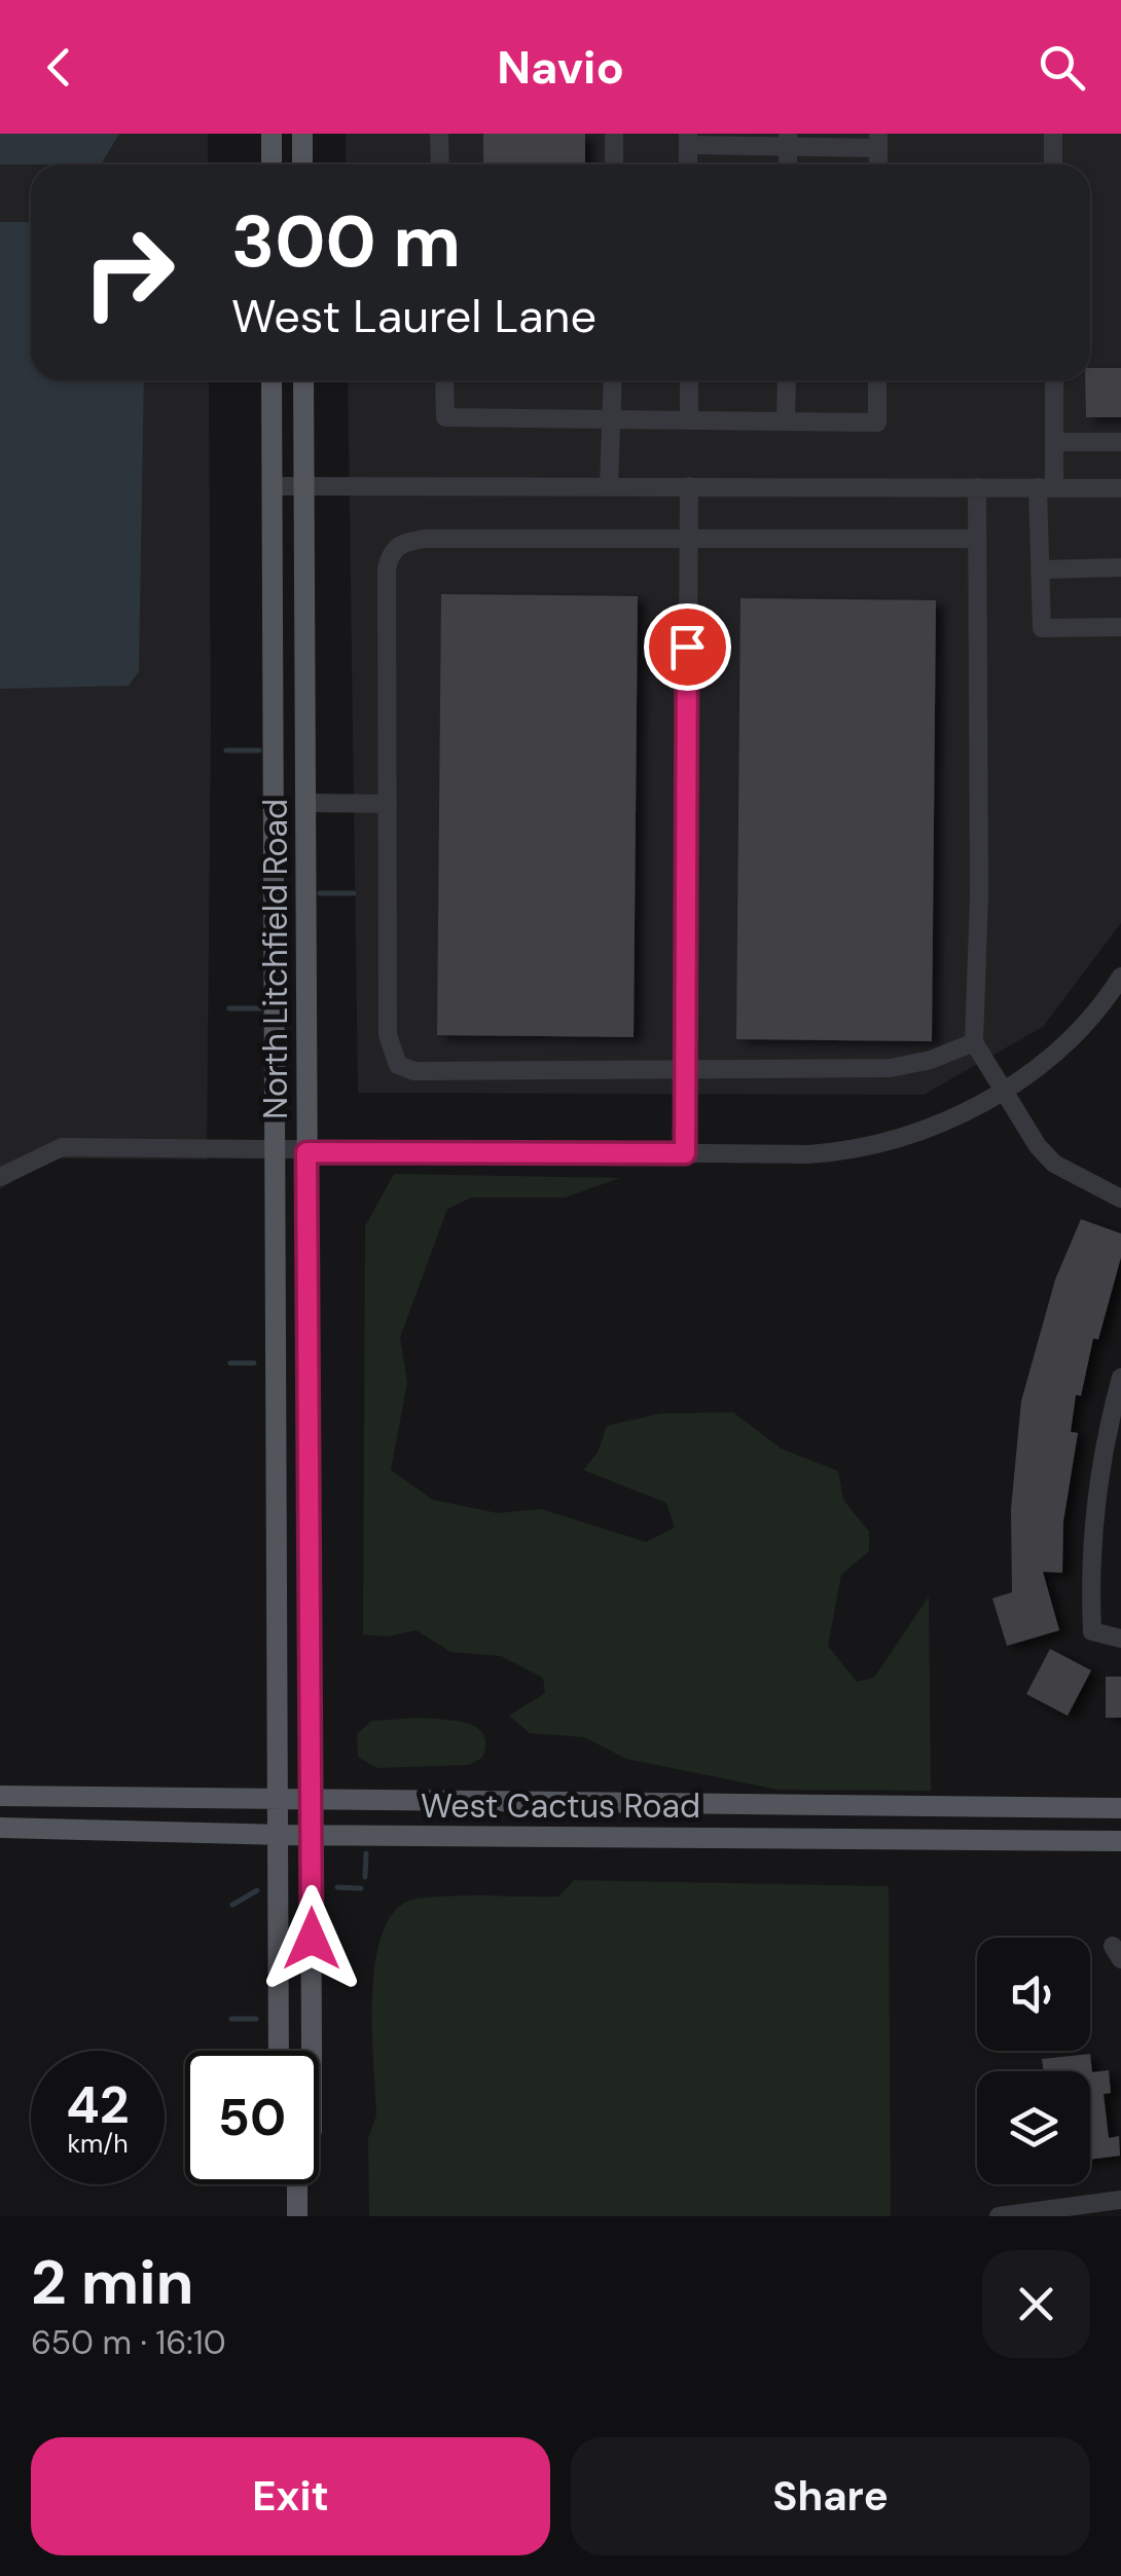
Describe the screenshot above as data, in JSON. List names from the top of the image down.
{
  "streets": {
    "main road": ["North Litchfield Road", "West Cactus Road"]
  },
  "crossings": [
    ["North Litchfield Road", "West Cactus Road"]
  ],
  "page": {
    "header": "Navio",
    "turn": ["300 m", "West Laurel Lane"],
    "speed": "42 km/h",
    "limit": "50",
    "heading": ["2 min", "650 m · 16:10"],
    "buttons": ["Exit", "Share"]
  }
}
